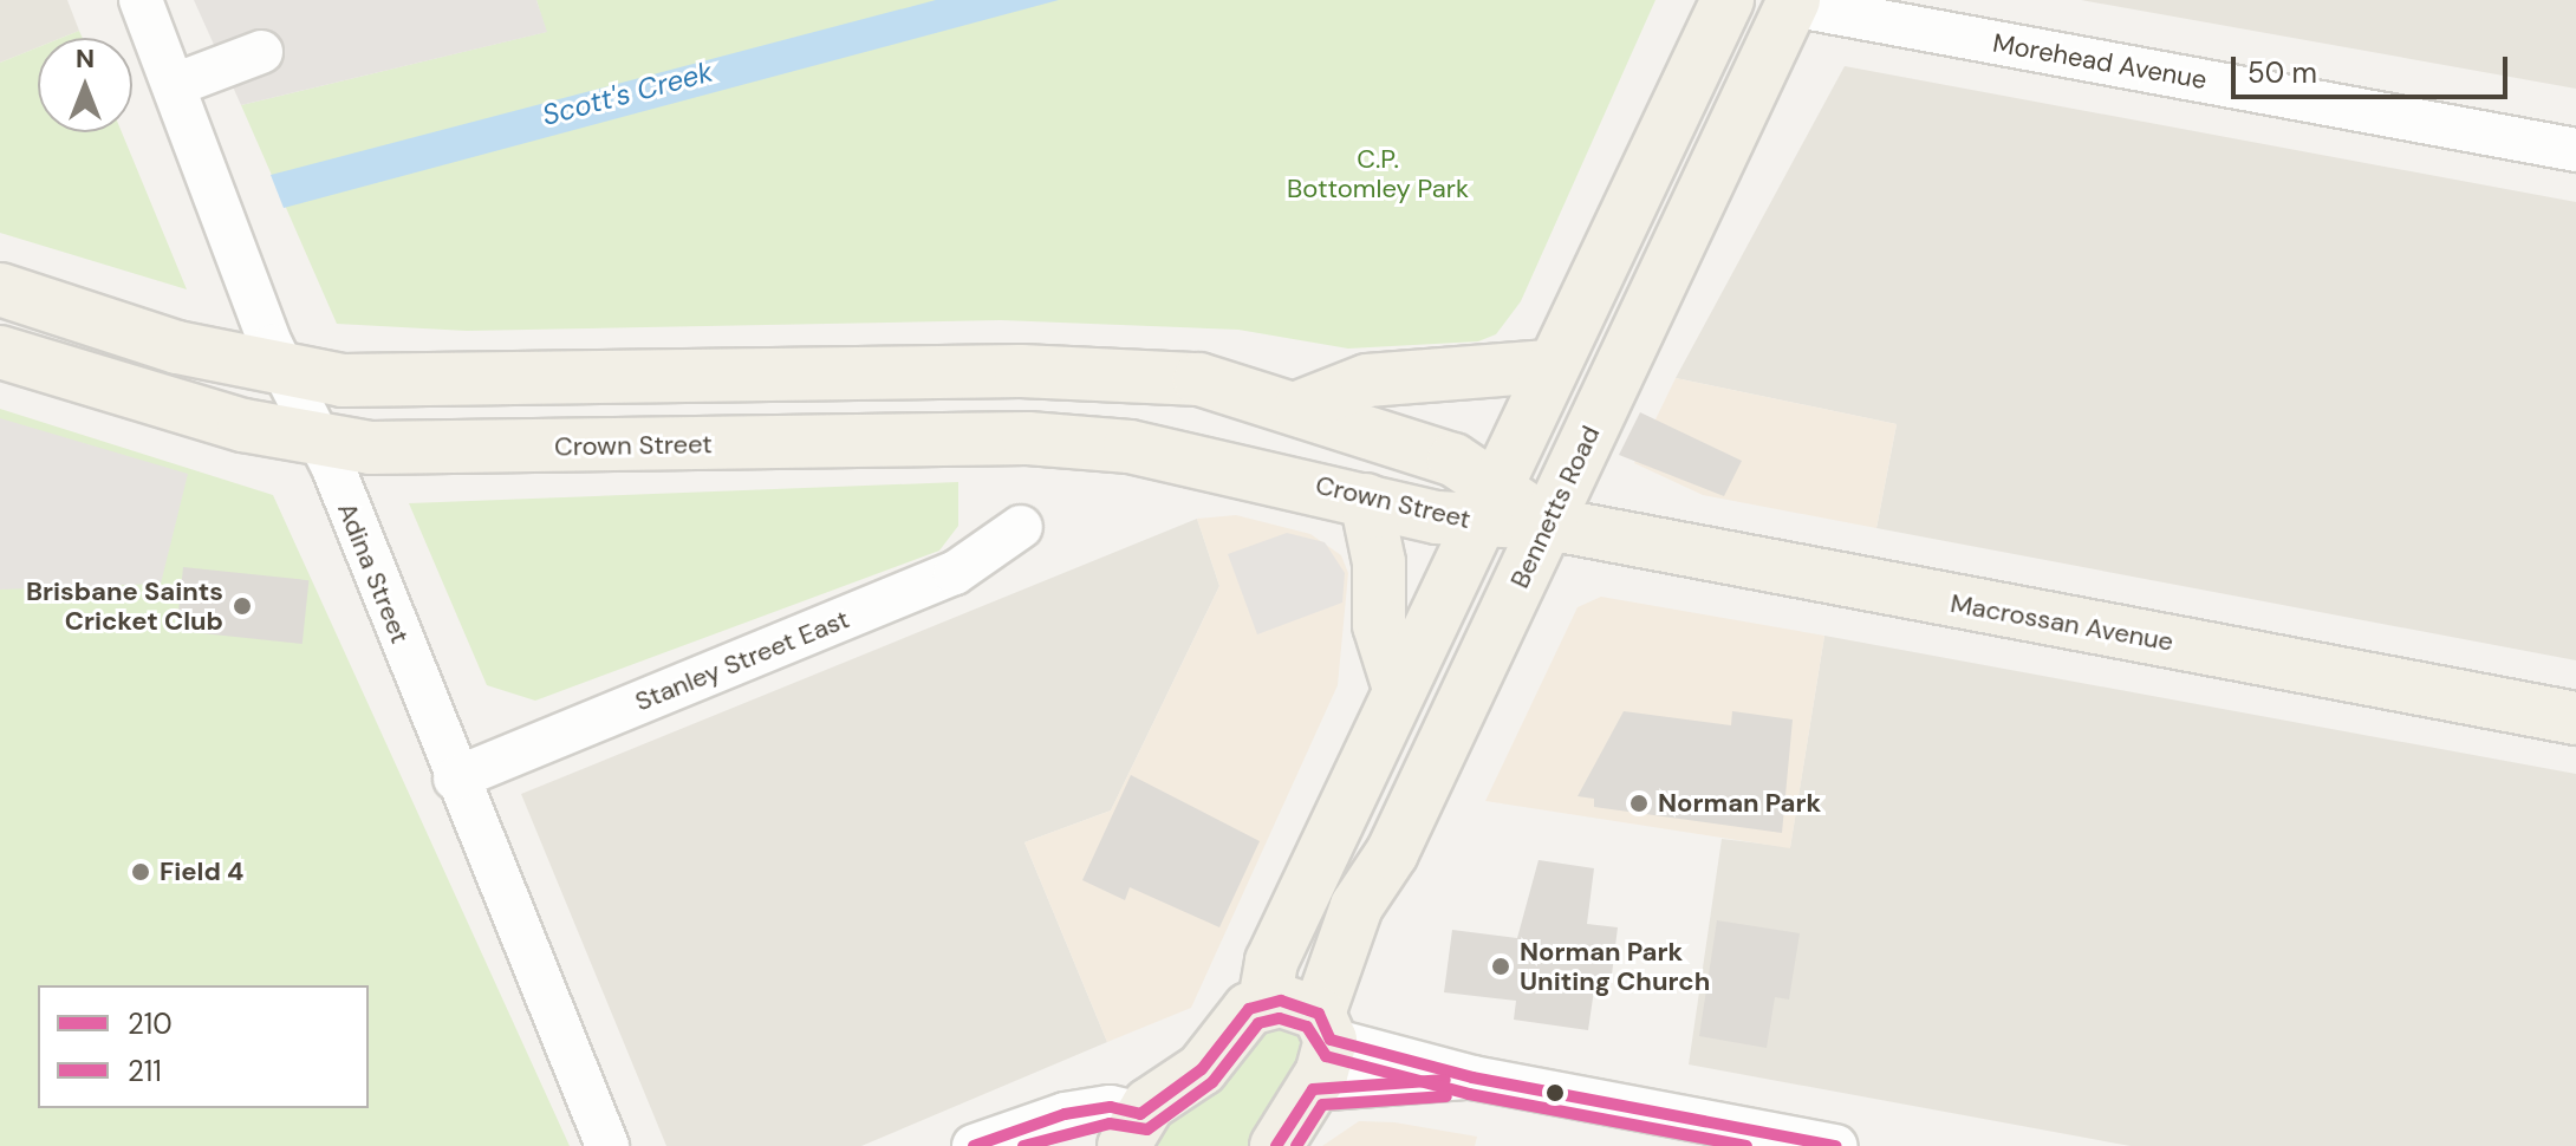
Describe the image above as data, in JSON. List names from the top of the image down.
{
  "streets": {
    "main road": ["Crown Street", "Bennetts Road", "Macrossan Avenue"],
    "street": ["Morehead Avenue", "Adina Street", "Stanley Street East"]
  },
  "crossings": [
    ["Morehead Avenue", "Bennetts Road"],
    ["Crown Street", "Bennetts Road"],
    ["Crown Street", "Adina Street"],
    ["Crown Street", "Macrossan Avenue"],
    ["Bennetts Road", "Macrossan Avenue"],
    ["Adina Street", "Stanley Street East"]
  ],
  "water": ["Scott's Creek"],
  "parks": ["C.P. Bottomley Park"],
  "places": [
    "Brisbane Saints Cricket Club",
    "Norman Park",
    "Field 4",
    "Norman Park Uniting Church"
  ],
  "lines": ["transit line 210", "transit line 211"],
  "legend": ["210", "211"],
  "scale_bar": "50 m",
  "north": "top"
}
